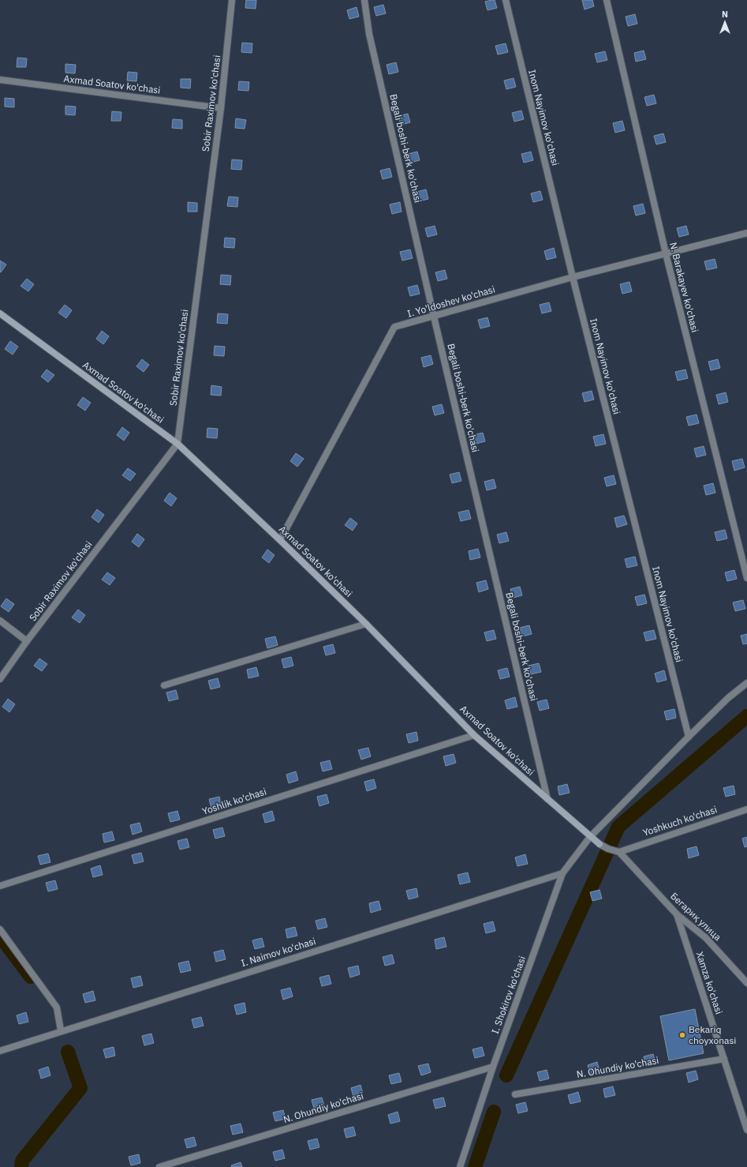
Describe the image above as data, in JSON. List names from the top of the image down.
{
  "streets": {
    "street": [
      "Axmad Soatov ko'chasi",
      "Sobir Raximov ko'chasi",
      "Inom Nayimov ko'chasi",
      "Begali boshi-berk ko'chasi",
      "N. Barakayev ko'chasi",
      "I. Yo'ldoshev ko'chasi",
      "Yoshlik ko'chasi",
      "Yoshkuch ko'chasi",
      "Бегариқ улица",
      "I. Naimov ko'chasi",
      "Xamza ko'chasi",
      "I. Shokirov ko'chasi",
      "N. Ohundiy ko'chasi"
    ]
  },
  "crossings": [
    ["Axmad Soatov ko'chasi", "Sobir Raximov ko'chasi"],
    ["Axmad Soatov ko'chasi", "Begali boshi-berk ko'chasi"],
    ["Axmad Soatov ko'chasi", "I. Yo'ldoshev ko'chasi"],
    ["Axmad Soatov ko'chasi", "Yoshlik ko'chasi"],
    ["Axmad Soatov ko'chasi", "Yoshkuch ko'chasi"],
    ["Axmad Soatov ko'chasi", "Бегариқ улица"],
    ["Axmad Soatov ko'chasi", "I. Shokirov ko'chasi"],
    ["Inom Nayimov ko'chasi", "I. Yo'ldoshev ko'chasi"],
    ["Inom Nayimov ko'chasi", "I. Shokirov ko'chasi"],
    ["Begali boshi-berk ko'chasi", "I. Yo'ldoshev ko'chasi"],
    ["N. Barakayev ko'chasi", "I. Yo'ldoshev ko'chasi"],
    ["Yoshkuch ko'chasi", "Бегариқ улица"],
    ["Бегариқ улица", "Xamza ko'chasi"],
    ["I. Naimov ko'chasi", "I. Shokirov ko'chasi"],
    ["Xamza ko'chasi", "N. Ohundiy ko'chasi"],
    ["I. Shokirov ko'chasi", "N. Ohundiy ko'chasi"]
  ],
  "places": ["Bekariq choyxonasi"],
  "north": "top"
}
